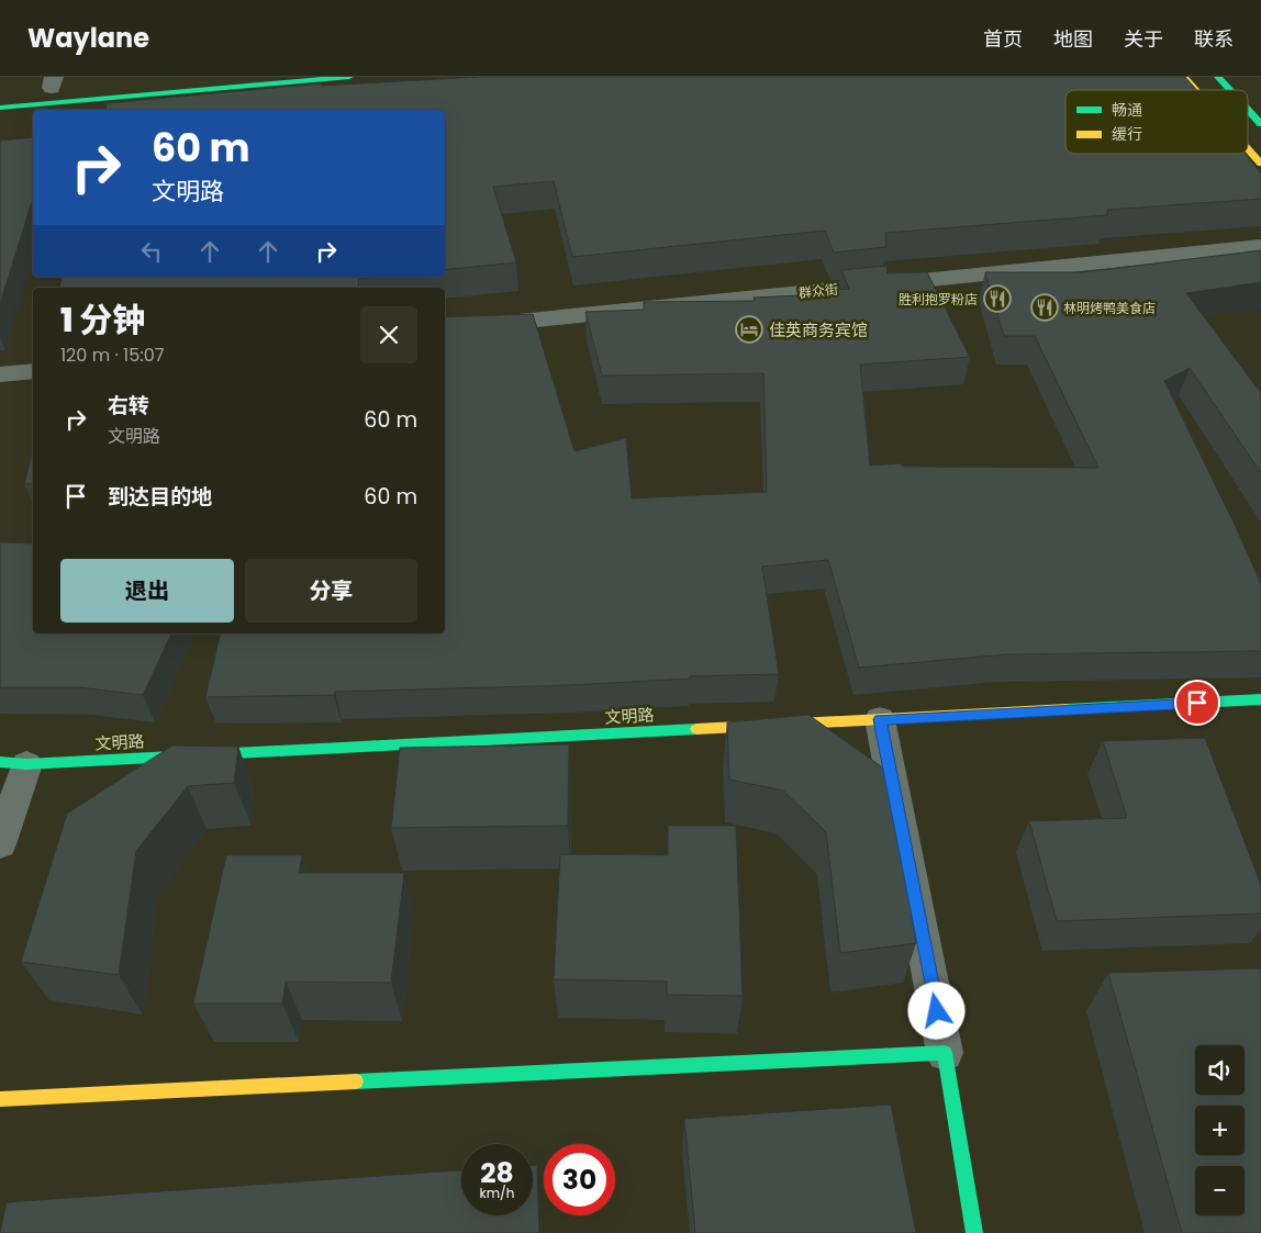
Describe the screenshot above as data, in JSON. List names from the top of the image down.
{
  "streets": {
    "street": ["群众街", "文明路"]
  },
  "places": {
    "restaurant": ["胜利抱罗粉店", "林明烤鸭美食店"],
    "hotel": ["佳英商务宾馆"]
  },
  "legend": ["畅通", "缓行"],
  "page": {
    "header": "Waylane",
    "nav": [
      "首页",
      "地图",
      "关于",
      "联系"
    ],
    "turn": ["60 m", "文明路"],
    "heading": ["1 分钟", "120 m · 15:07"],
    "list": [
      {
        "name": "右转",
        "note": "文明路",
        "value": "60 m"
      },
      {
        "name": "到达目的地",
        "value": "60 m"
      }
    ],
    "buttons": ["退出", "分享"],
    "map_buttons": ["+", "−"],
    "speed": "28 km/h",
    "limit": "30"
  }
}
